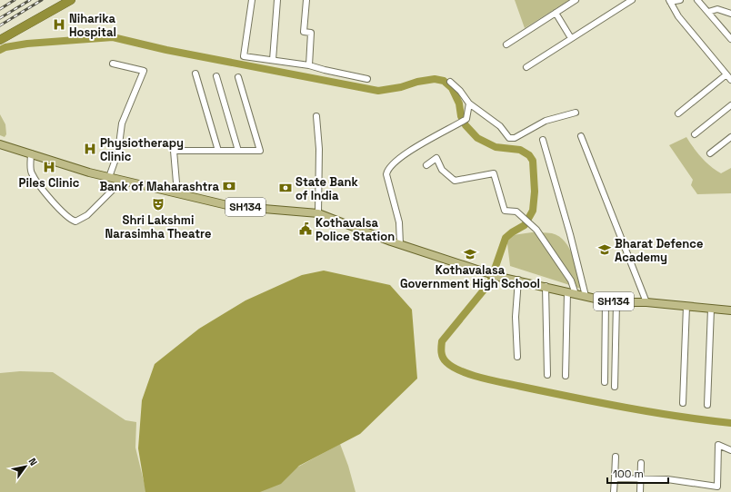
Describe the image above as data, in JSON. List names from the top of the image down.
{
  "streets": {
    "main road": ["SH134"]
  },
  "places": {
    "hospital": ["Niharika Hospital", "Physiotherapy Clinic", "Piles Clinic"],
    "bank": ["Bank of Maharashtra", "State Bank of India"],
    "theatre": ["Shri Lakshmi Narasimha Theatre"],
    "public building": ["Kothavalsa Police Station"],
    "school or university": ["Bharat Defence Academy", "Kothavalasa Government High School"]
  },
  "scale_bar": "100 m",
  "north": "top right"
}
